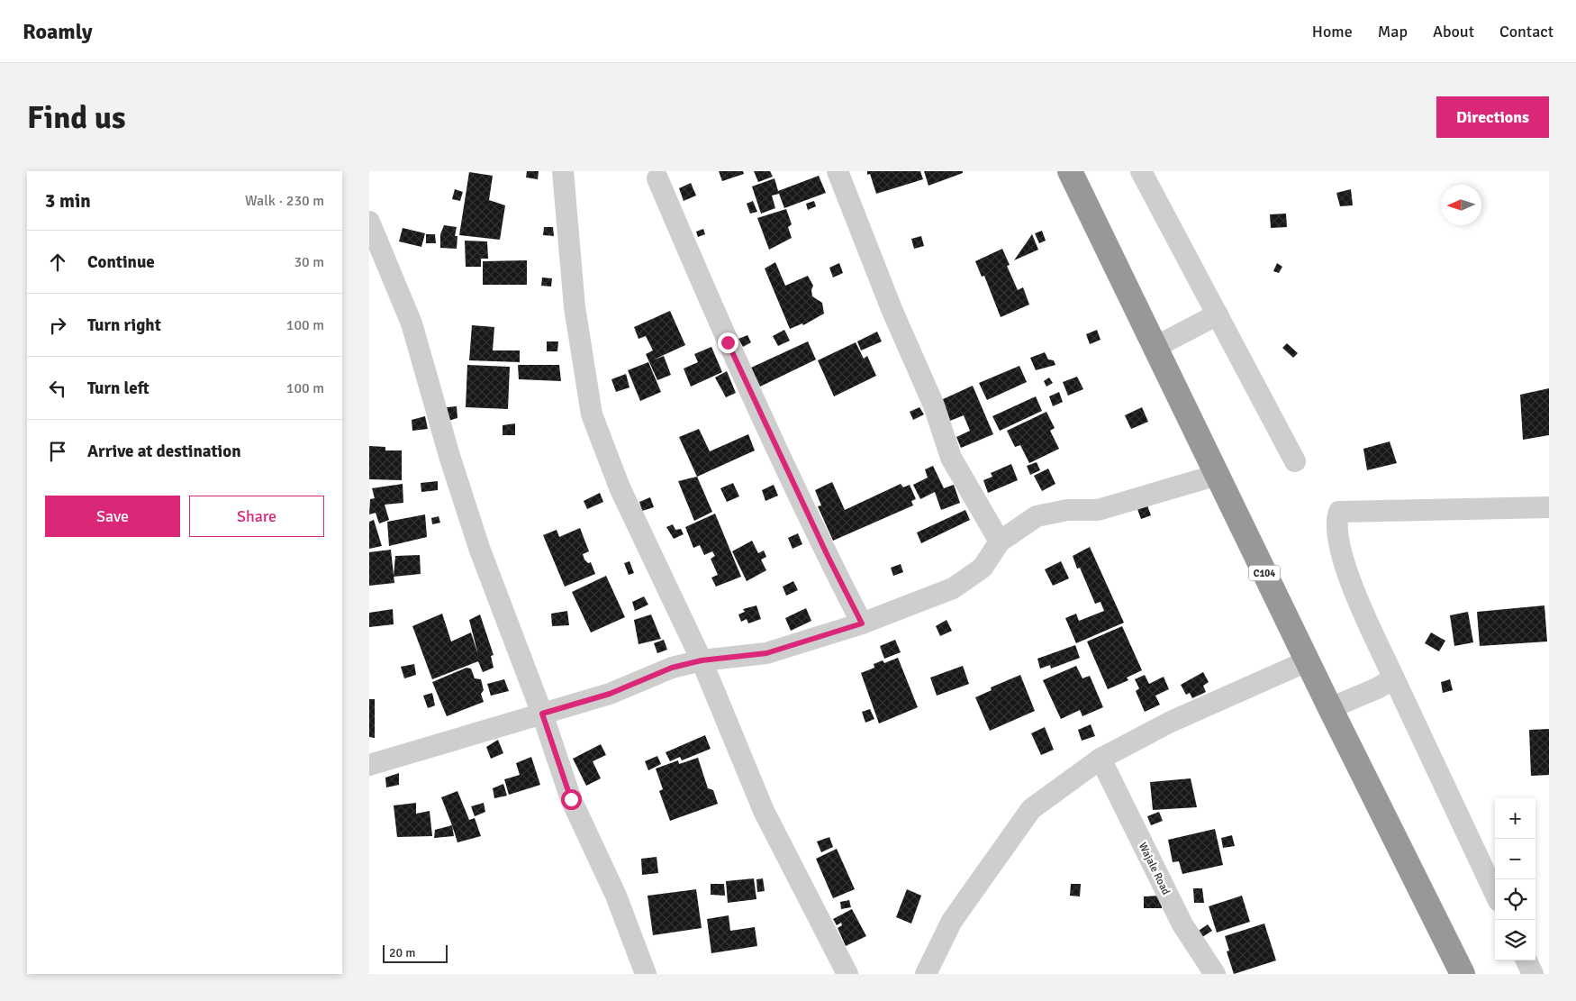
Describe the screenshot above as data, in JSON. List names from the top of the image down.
{
  "streets": {
    "highway": ["C104"],
    "street": ["Wajale Road"]
  },
  "scale_bar": "20 m",
  "north": "left",
  "page": {
    "header": "Roamly",
    "nav": [
      "Home",
      "Map",
      "About",
      "Contact"
    ],
    "buttons": [
      "Directions",
      ["Save", "Share"]
    ],
    "title": "Find us",
    "heading": ["3 min", "Walk · 230 m"],
    "list": [
      ["Continue", "30 m"],
      ["Turn right", "100 m"],
      ["Turn left", "100 m"],
      "Arrive at destination"
    ],
    "map_buttons": ["+", "−"],
    "scale": "20 m"
  }
}
